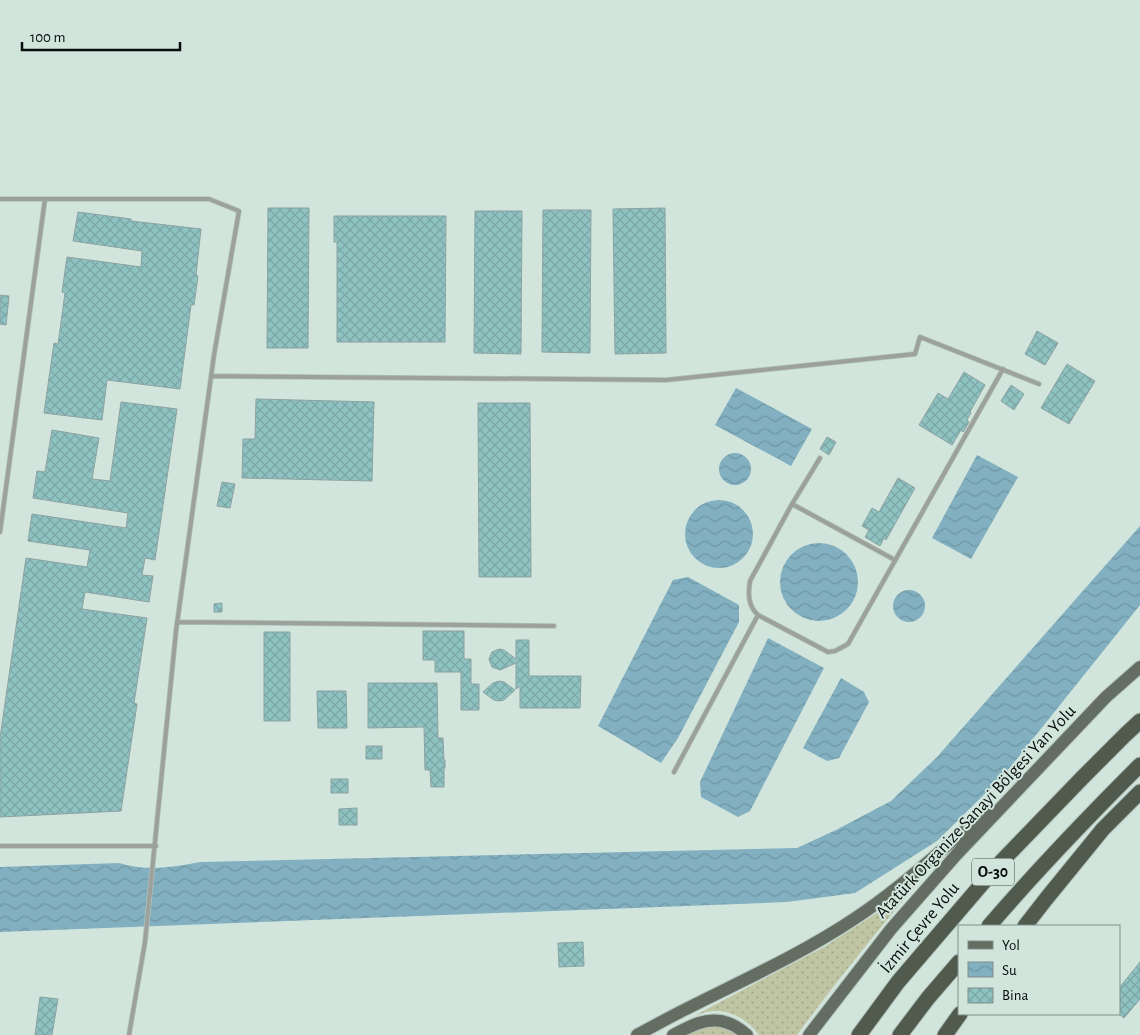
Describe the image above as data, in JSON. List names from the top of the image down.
{
  "streets": {
    "highway": ["O-30", "İzmir Çevre Yolu"],
    "main road": ["Atatürk Organize Sanayi Bölgesi Yan Yolu"]
  },
  "legend": ["Yol", "Su", "Bina"],
  "scale_bar": "100 m"
}
